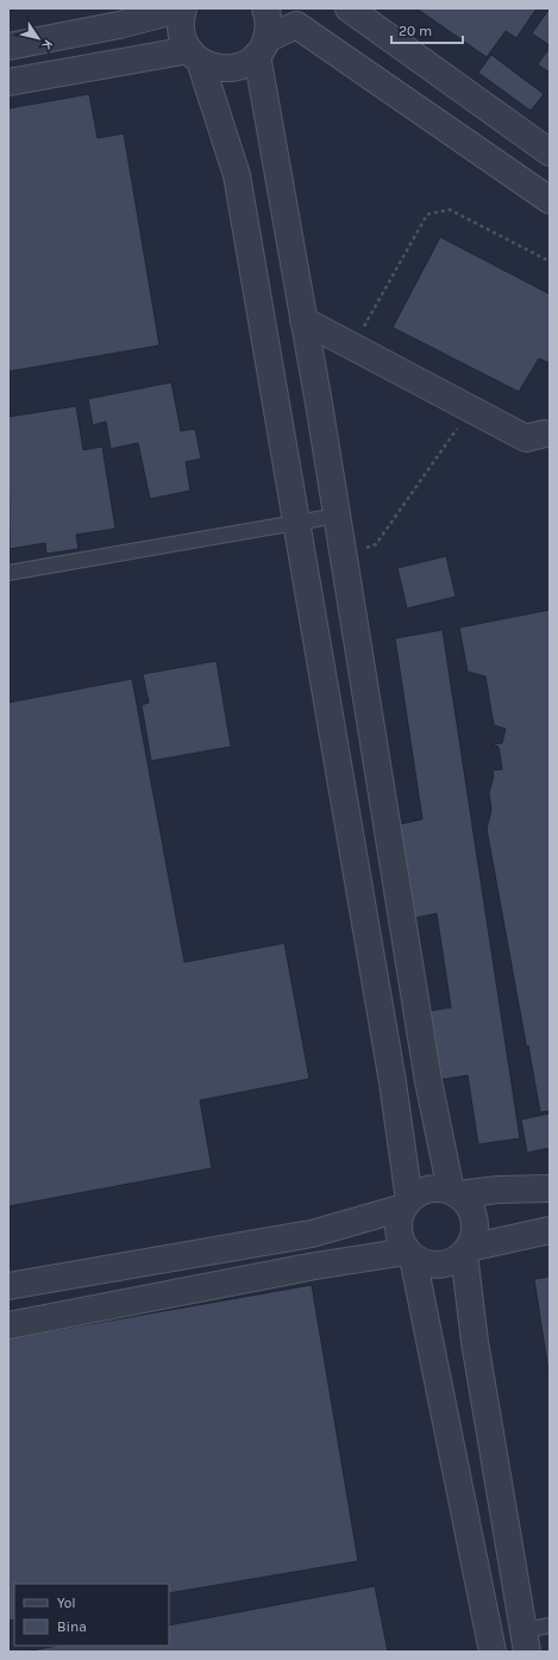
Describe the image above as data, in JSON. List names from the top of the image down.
{
  "legend": ["Yol", "Bina"],
  "scale_bar": "20 m",
  "north": "bottom right"
}
